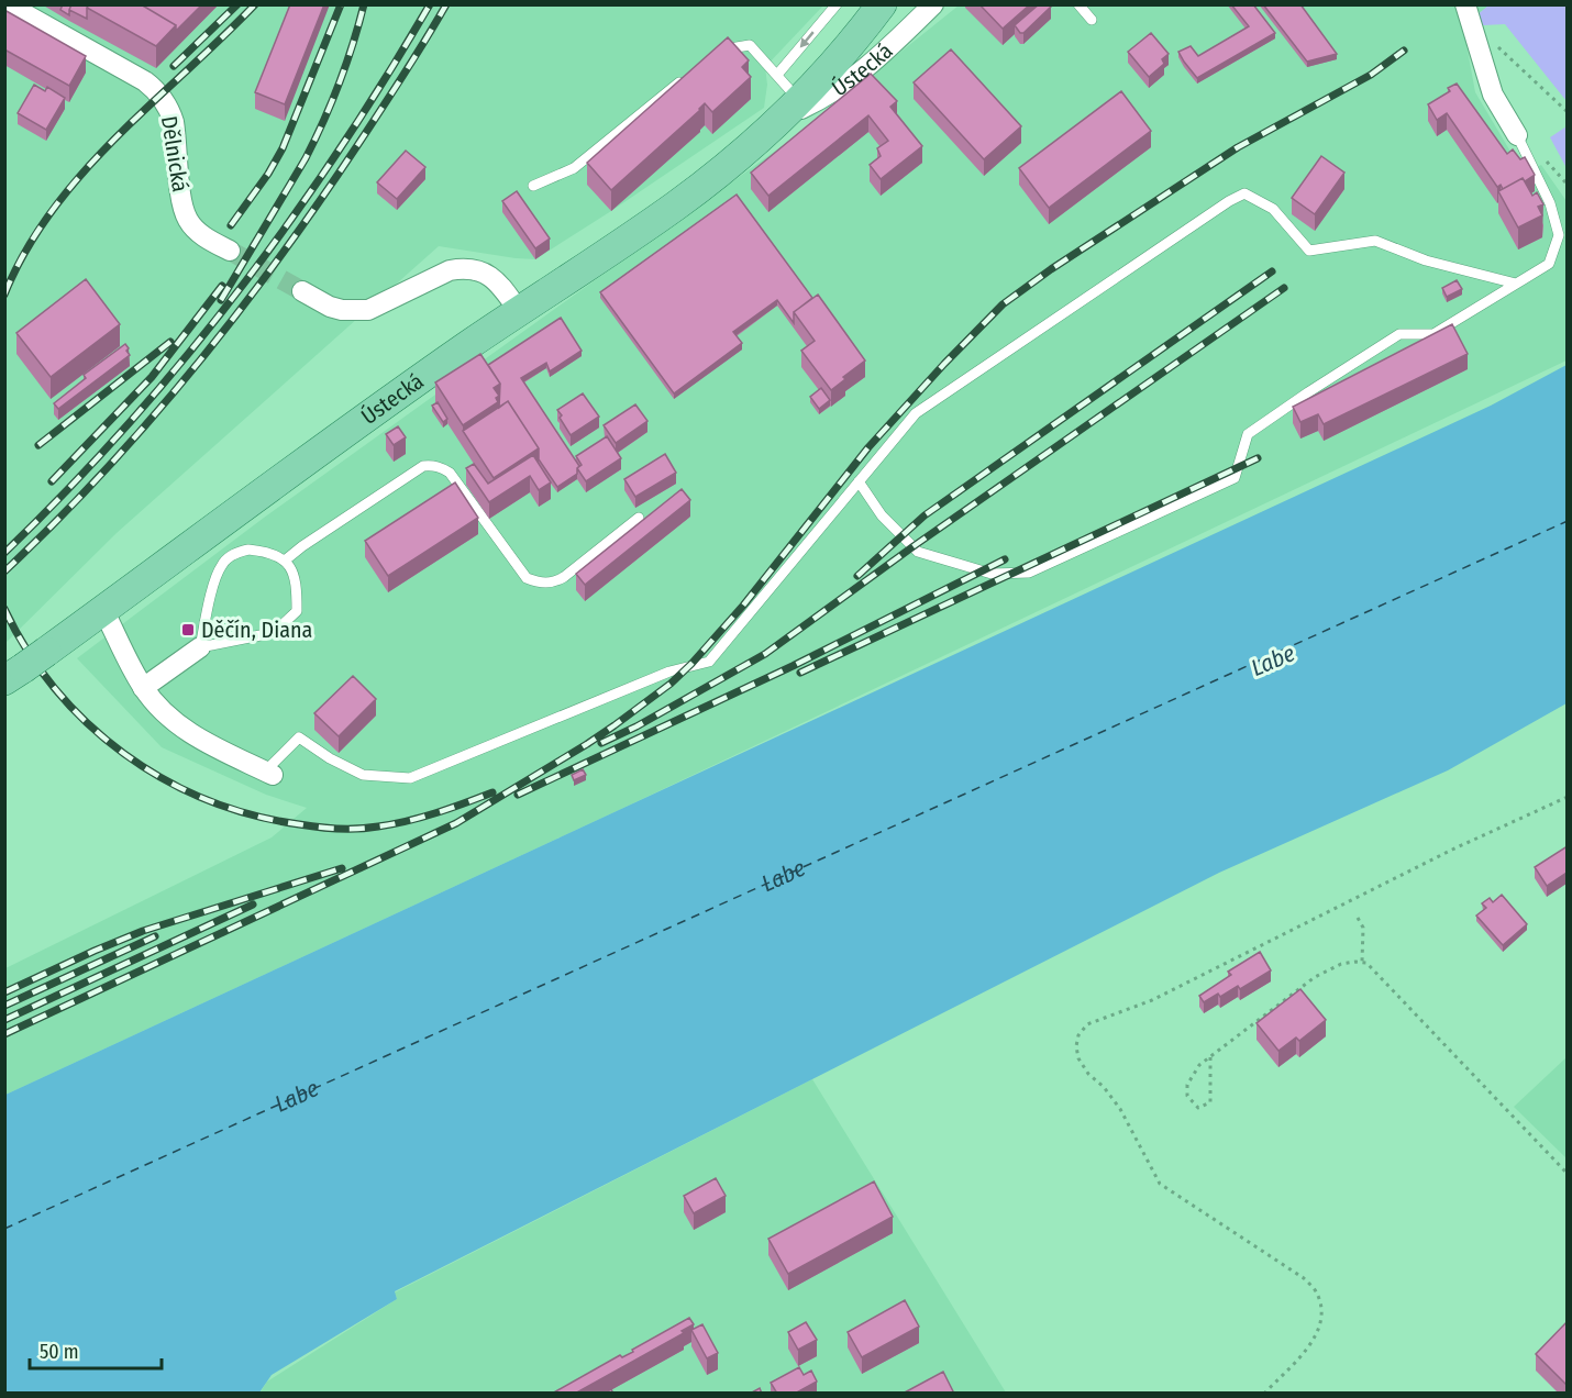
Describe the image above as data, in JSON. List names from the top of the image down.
{
  "streets": {
    "main road": ["Ústecká"],
    "street": ["Dělnická"]
  },
  "water": ["Labe"],
  "places": {
    "transit": ["Děčín, Diana"]
  },
  "scale_bar": "50 m"
}
